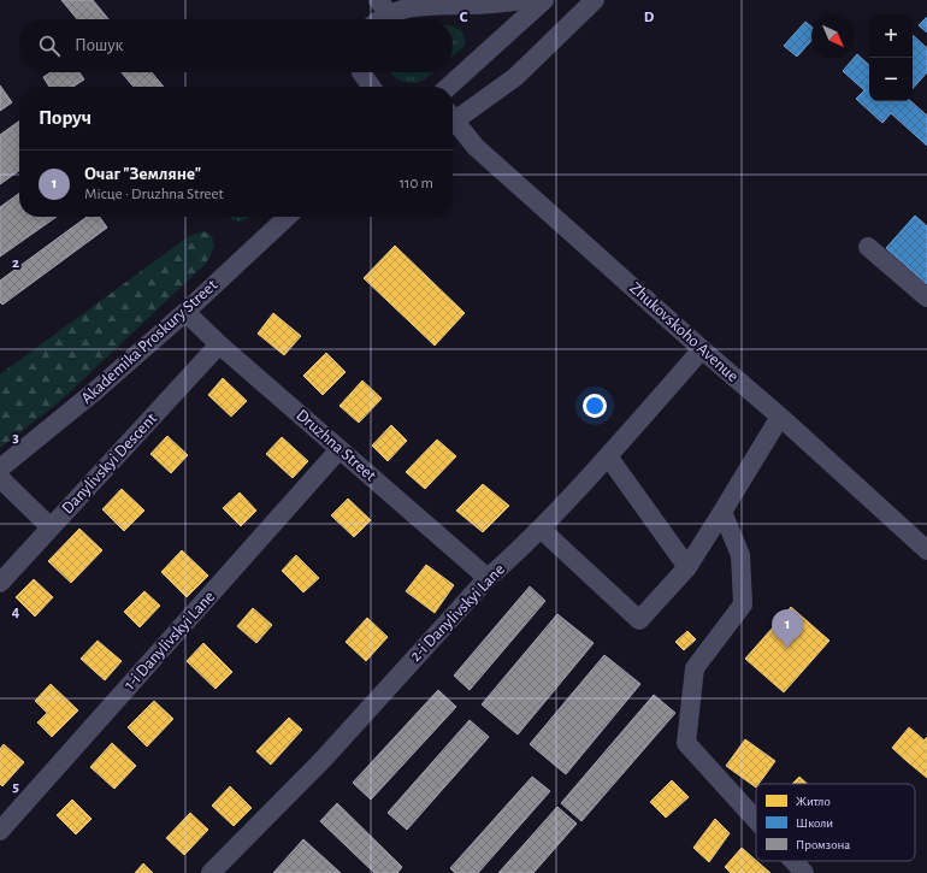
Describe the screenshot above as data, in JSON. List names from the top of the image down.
{
  "streets": {
    "street": [
      "Zhukovskoho Avenue",
      "Akademika Proskury Street",
      "Druzhna Street",
      "Danylivskyi Descent",
      "2-i Danylivskyi Lane",
      "1-i Danylivskyi Lane"
    ]
  },
  "crossings": [
    ["Zhukovskoho Avenue", "2-i Danylivskyi Lane"],
    ["Akademika Proskury Street", "Druzhna Street"],
    ["Druzhna Street", "Danylivskyi Descent"],
    ["Druzhna Street", "2-i Danylivskyi Lane"],
    ["Druzhna Street", "1-i Danylivskyi Lane"]
  ],
  "legend": ["Житло", "Школи", "Промзона"],
  "north": "bottom right",
  "page": {
    "map_buttons": ["+", "−"],
    "search": "Пошук",
    "heading": "Поруч",
    "list": [
      {
        "mark": "1",
        "name": "Очаг \"Земляне\"",
        "note": "Місце · Druzhna Street",
        "value": "110 m"
      }
    ],
    "pins": "1"
  },
  "grid": {
    "columns": ["C", "D"],
    "rows": [
      "2",
      "3",
      "4",
      "5"
    ]
  }
}
